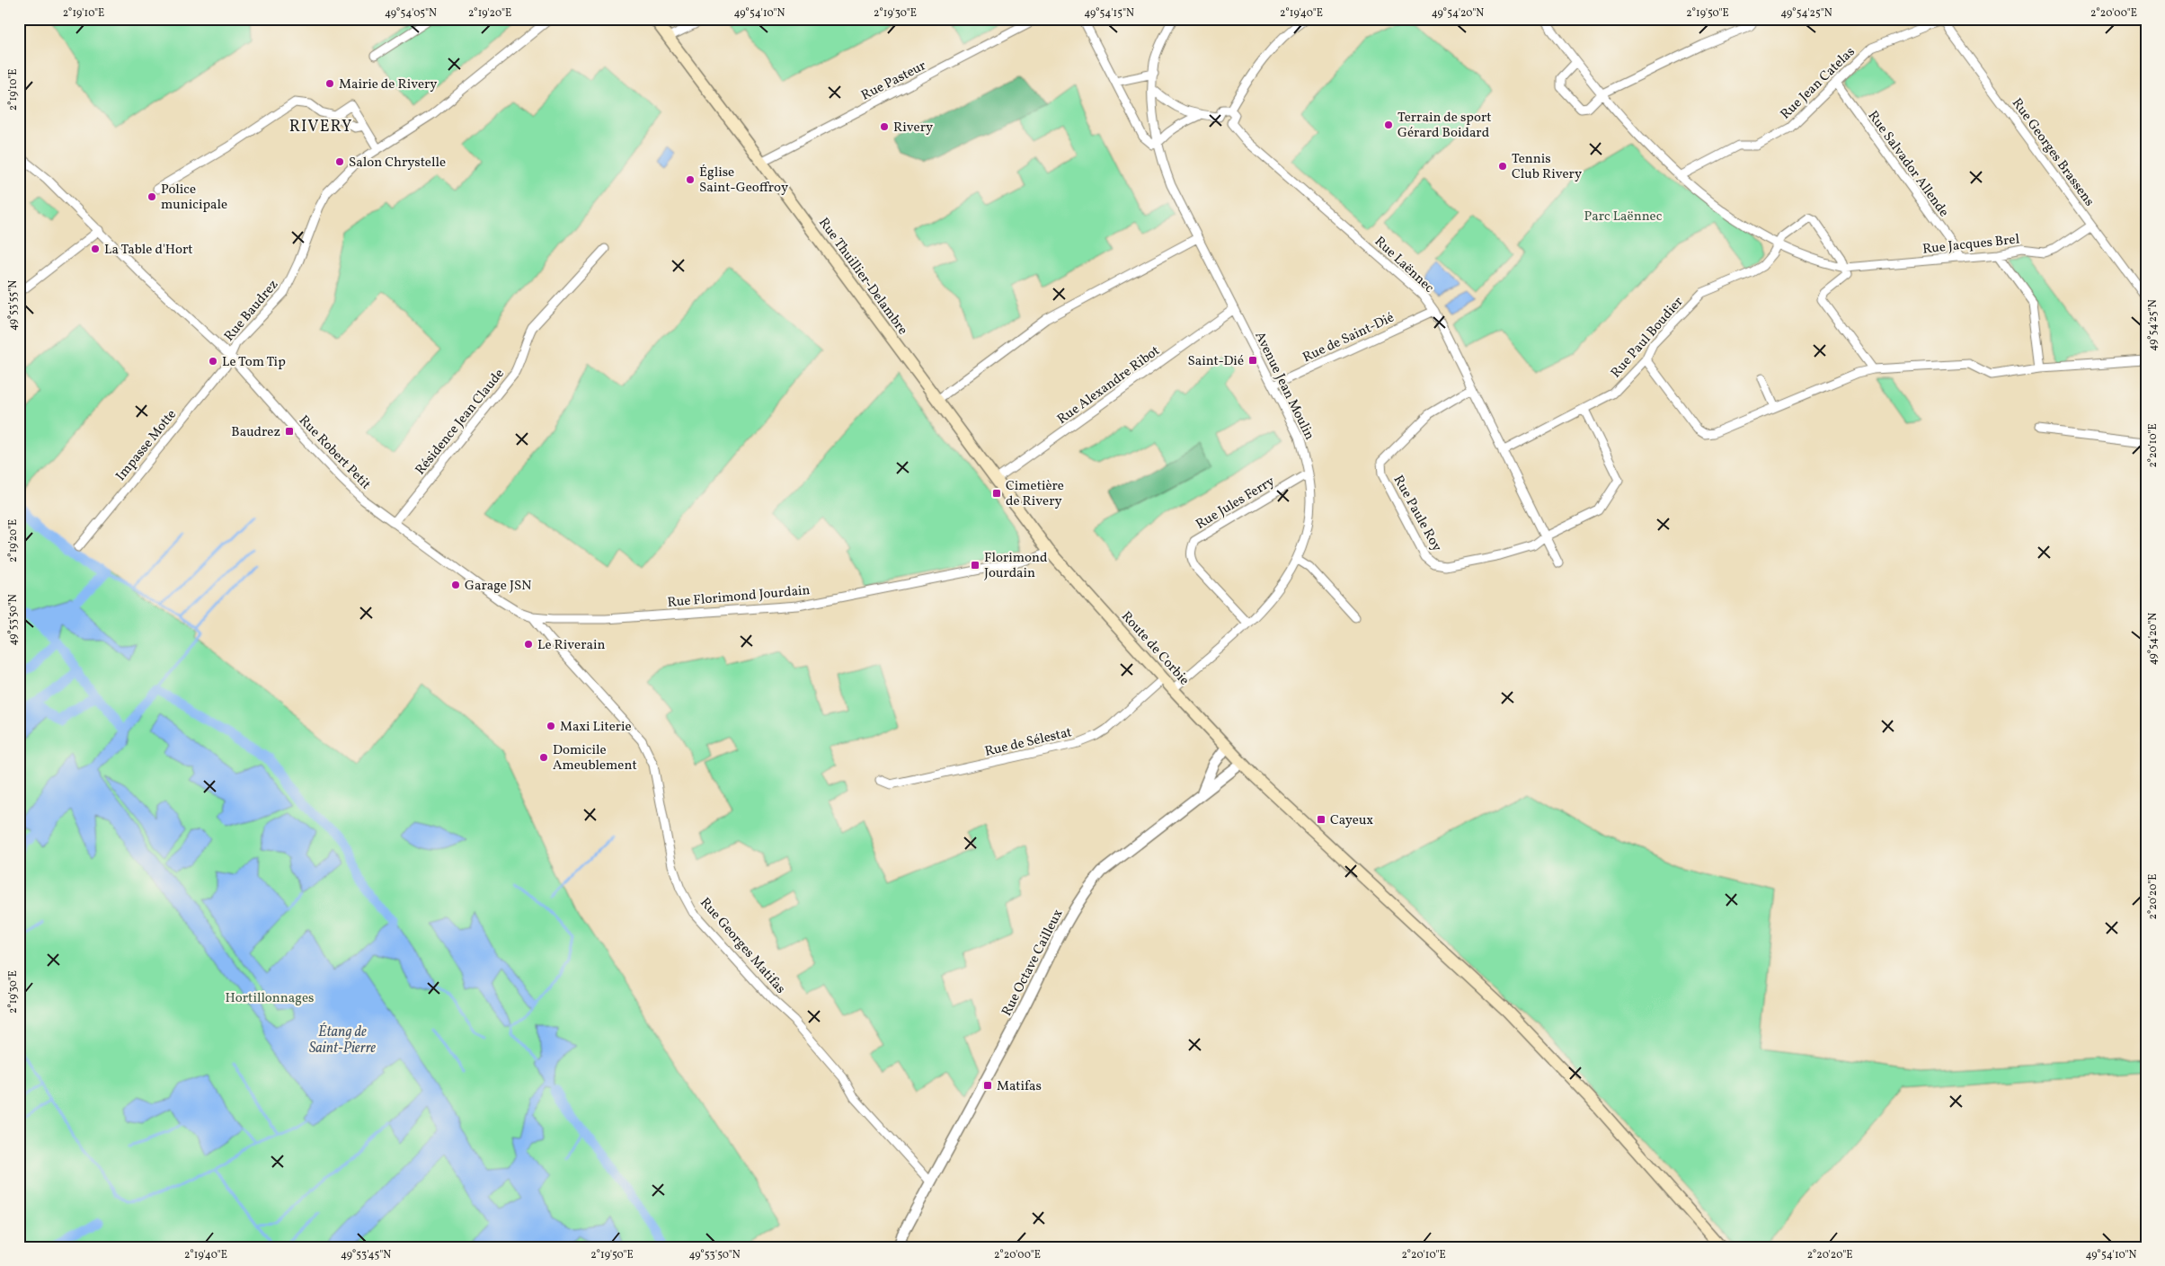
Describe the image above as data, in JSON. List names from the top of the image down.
{
  "streets": {
    "main road": ["Rue Thuillier-Delambre", "Route de Corbie"],
    "street": [
      "Rue Pasteur",
      "Rue Jean Catelas",
      "Rue Georges Brassens",
      "Rue Salvador Allende",
      "Rue Jacques Brel",
      "Rue Laënnec",
      "Rue Baudrez",
      "Rue de Saint-Dié",
      "Rue Paul Boudier",
      "Rue Alexandre Ribot",
      "Avenue Jean Moulin",
      "Résidence Jean Claude",
      "Impasse Motte",
      "Rue Robert Petit",
      "Rue Jules Ferry",
      "Rue Paule Roy",
      "Rue Florimond Jourdain",
      "Rue de Sélestat",
      "Rue Georges Matifas",
      "Rue Octave Cailleux"
    ]
  },
  "crossings": [
    ["Rue Pasteur", "Rue Thuillier-Delambre"],
    ["Rue Jean Catelas", "Rue Georges Brassens"],
    ["Rue Jean Catelas", "Rue Salvador Allende"],
    ["Rue Jean Catelas", "Rue Jacques Brel"],
    ["Rue Georges Brassens", "Rue Jacques Brel"],
    ["Rue Salvador Allende", "Rue Jacques Brel"],
    ["Rue Jacques Brel", "Rue Paul Boudier"],
    ["Rue Laënnec", "Rue de Saint-Dié"],
    ["Rue Laënnec", "Rue Paul Boudier"],
    ["Rue Laënnec", "Rue Paule Roy"],
    ["Rue Thuillier-Delambre", "Rue Alexandre Ribot"],
    ["Rue Thuillier-Delambre", "Rue Florimond Jourdain"],
    ["Rue Thuillier-Delambre", "Route de Corbie"],
    ["Rue Baudrez", "Impasse Motte"],
    ["Rue Baudrez", "Rue Robert Petit"],
    ["Rue de Saint-Dié", "Avenue Jean Moulin"],
    ["Rue Paul Boudier", "Rue Paule Roy"],
    ["Rue Alexandre Ribot", "Avenue Jean Moulin"],
    ["Avenue Jean Moulin", "Rue Jules Ferry"],
    ["Avenue Jean Moulin", "Route de Corbie"],
    ["Résidence Jean Claude", "Rue Robert Petit"],
    ["Impasse Motte", "Rue Robert Petit"],
    ["Rue Robert Petit", "Rue Florimond Jourdain"],
    ["Rue Robert Petit", "Rue Georges Matifas"],
    ["Rue Florimond Jourdain", "Route de Corbie"],
    ["Rue Florimond Jourdain", "Rue Georges Matifas"],
    ["Route de Corbie", "Rue de Sélestat"],
    ["Route de Corbie", "Rue Octave Cailleux"],
    ["Rue Georges Matifas", "Rue Octave Cailleux"]
  ],
  "districts": ["RIVERY"],
  "water": ["Étang de Saint-Pierre"],
  "parks": ["Parc Laënnec", "Hortillonnages"],
  "places": {
    "other": [
      "Mairie de Rivery",
      "Terrain de sport Gérard Boidard",
      "Rivery",
      "Salon Chrystelle",
      "Tennis Club Rivery",
      "Église Saint-Geoffroy",
      "Police municipale",
      "La Table d'Hort",
      "Le Tom Tip",
      "Garage JSN",
      "Le Riverain",
      "Maxi Literie",
      "Domicile Ameublement"
    ],
    "transit": [
      "Saint-Dié",
      "Baudrez",
      "Cimetière de Rivery",
      "Florimond Jourdain",
      "Cayeux",
      "Matifas"
    ]
  },
  "coordinates": [
    "2°19'10\"E",
    "49°54'05\"N",
    "2°19'20\"E",
    "49°54'10\"N",
    "2°19'30\"E",
    "49°54'15\"N",
    "2°19'40\"E",
    "49°54'20\"N",
    "2°19'50\"E",
    "49°54'25\"N",
    "2°20'00\"E",
    "49°53'55\"N",
    "2°20'10\"E",
    "49°53'50\"N",
    "2°20'20\"E",
    "49°53'45\"N"
  ]
}
